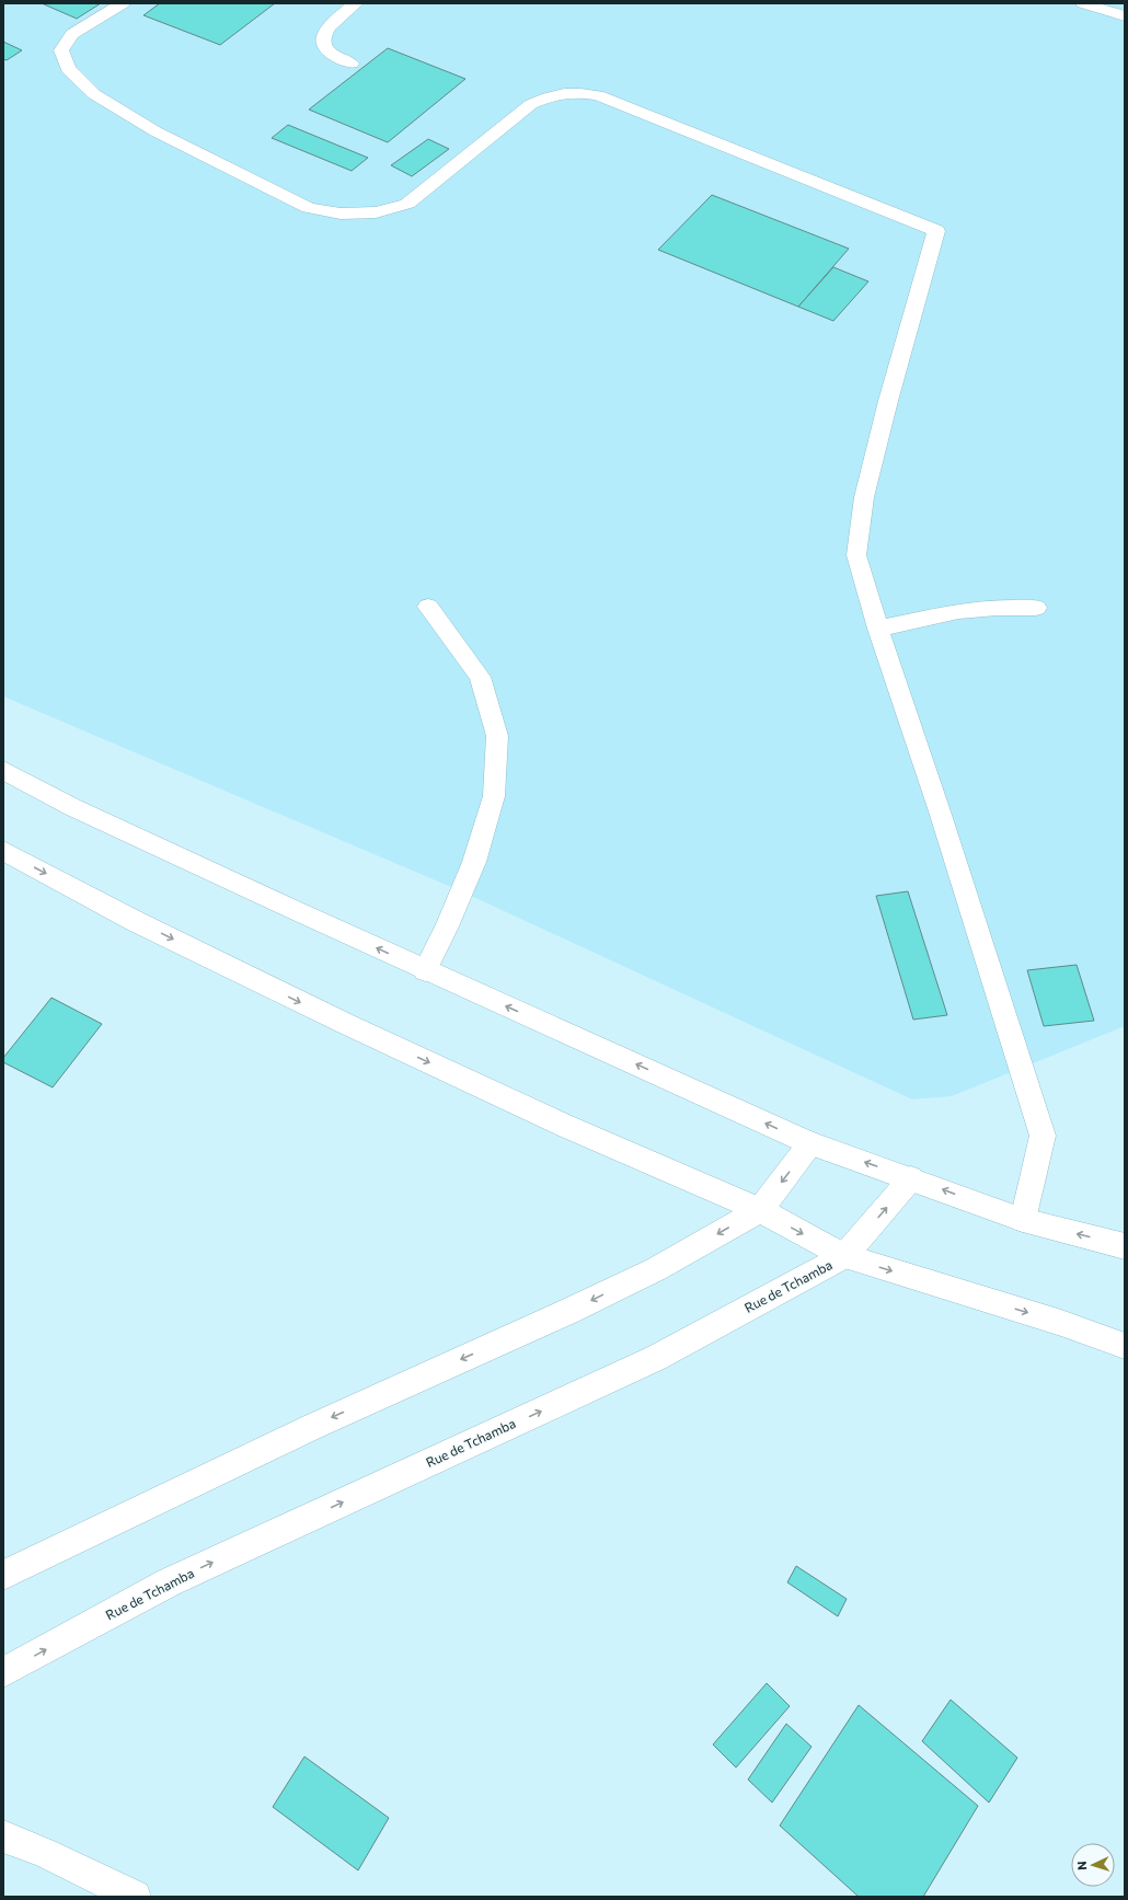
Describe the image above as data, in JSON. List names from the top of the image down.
{
  "streets": {
    "main road": ["Rue de Tchamba"]
  },
  "north": "left"
}
